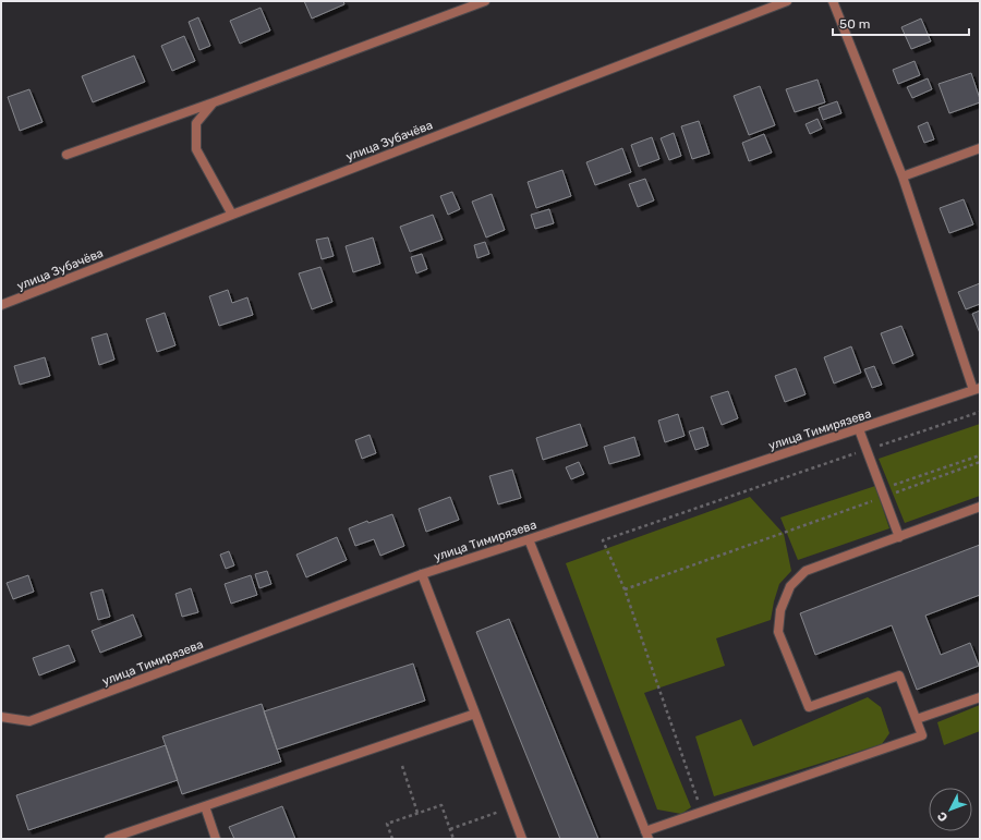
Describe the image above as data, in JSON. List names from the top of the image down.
{
  "streets": {
    "street": ["улица Зубачёва", "улица Тимирязева"]
  },
  "scale_bar": "50 m",
  "north": "bottom left"
}
